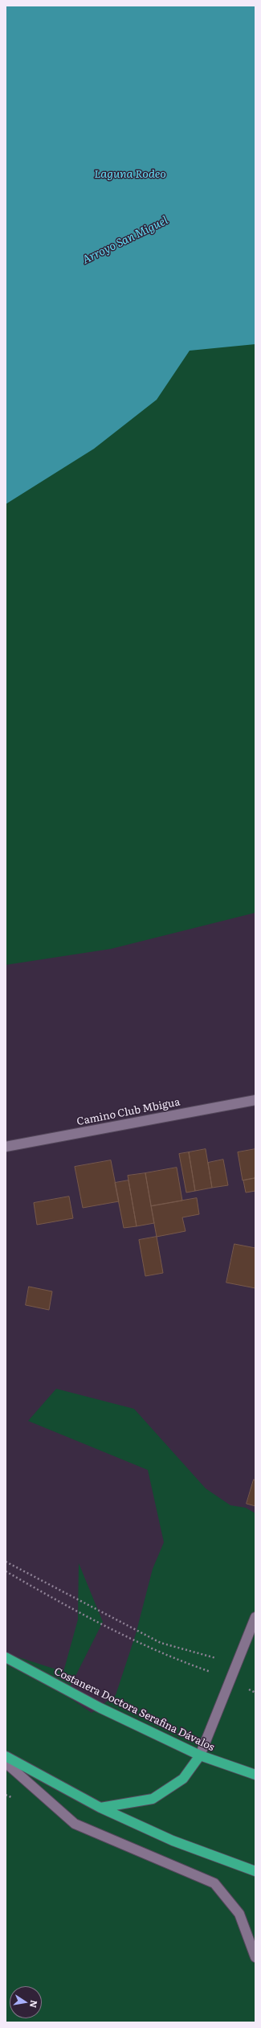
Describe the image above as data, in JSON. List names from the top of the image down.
{
  "streets": {
    "highway": ["Costanera Doctora Serafina Dávalos"],
    "street": ["Camino Club Mbigua"]
  },
  "water": ["Laguna Rodeo", "Arroyo San Miguel"],
  "north": "right"
}
